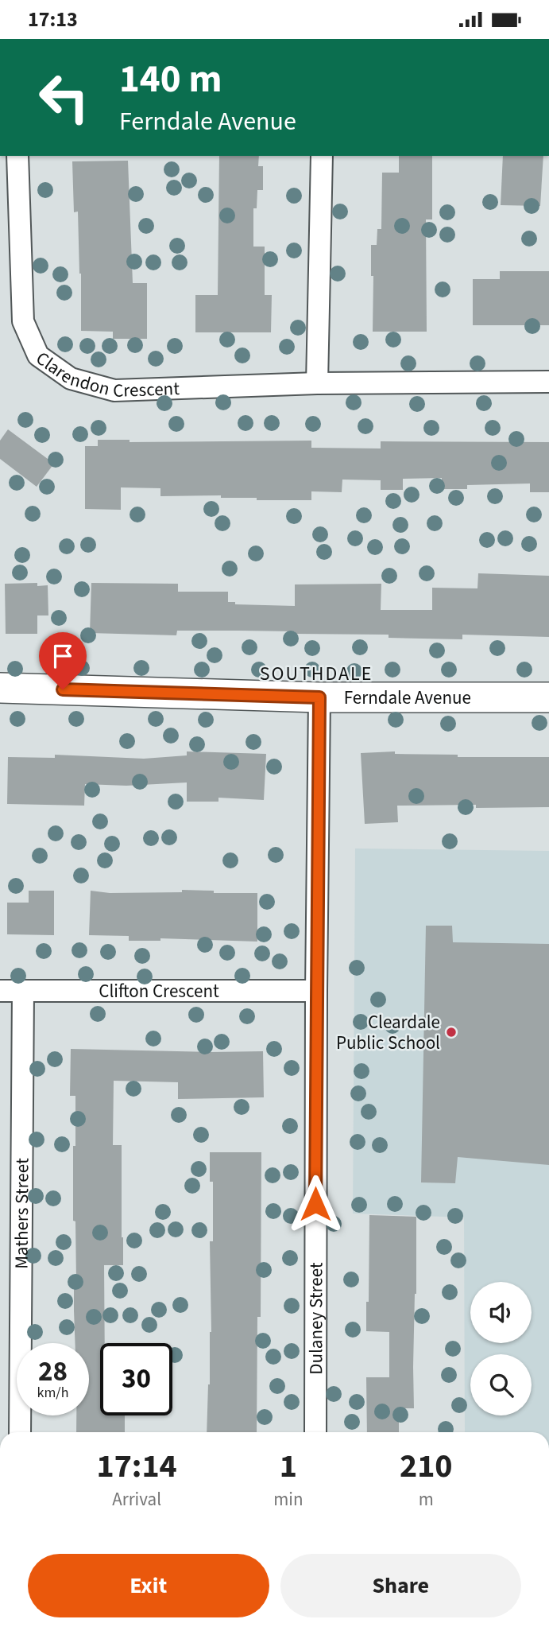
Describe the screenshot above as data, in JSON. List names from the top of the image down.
{
  "streets": {
    "street": [
      "Clarendon Crescent",
      "Ferndale Avenue",
      "Clifton Crescent",
      "Mathers Street",
      "Dulaney Street"
    ]
  },
  "crossings": [
    ["Ferndale Avenue", "Dulaney Street"],
    ["Clifton Crescent", "Mathers Street"],
    ["Clifton Crescent", "Dulaney Street"]
  ],
  "districts": ["SOUTHDALE"],
  "places": ["Cleardale Public School"],
  "page": {
    "status": "17:13",
    "turn": ["140 m", "Ferndale Avenue"],
    "speed": "28 km/h",
    "limit": "30",
    "eta": [
      "17:14",
      "Arrival",
      "1",
      "min",
      "210",
      "m"
    ],
    "buttons": ["Exit", "Share"]
  }
}
